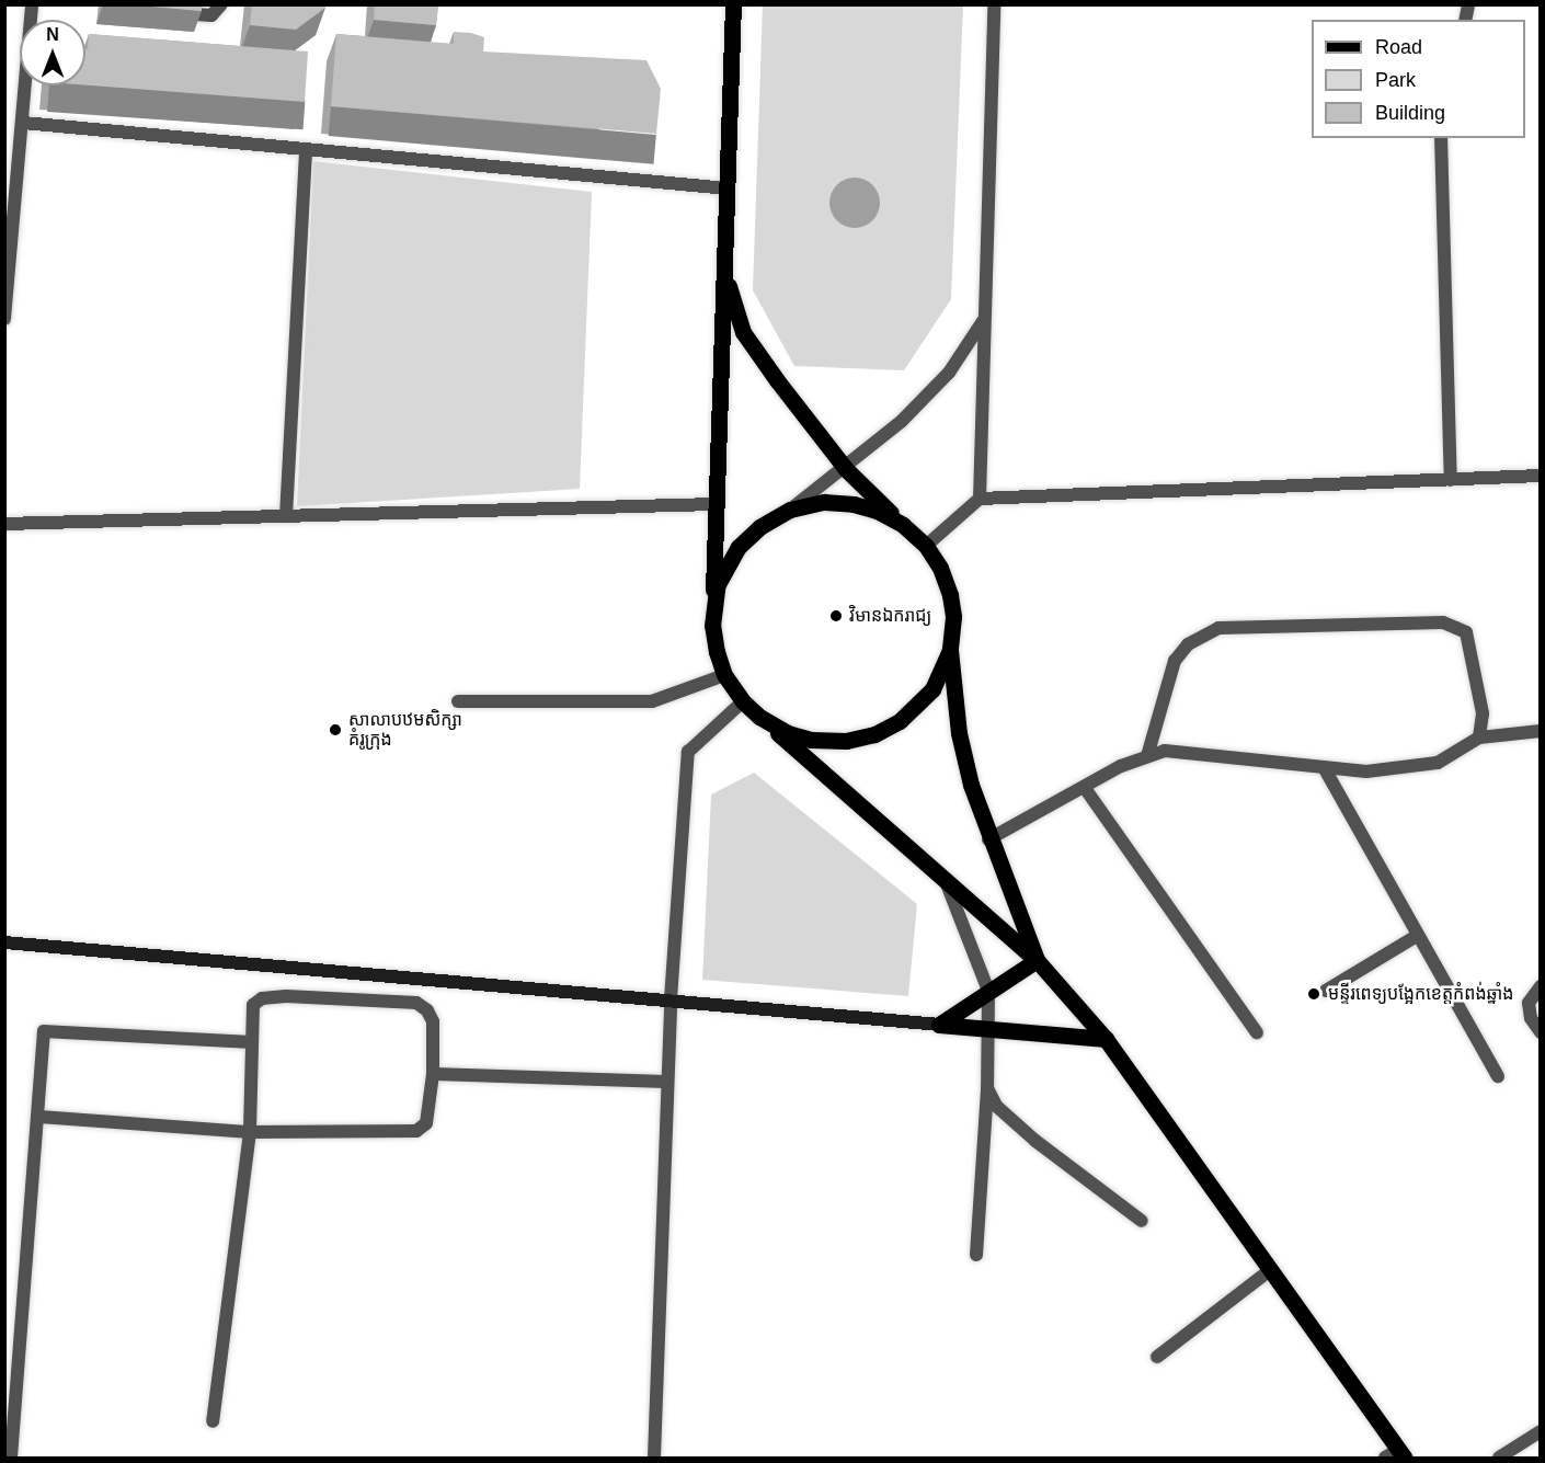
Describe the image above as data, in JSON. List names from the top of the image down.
{
  "places": ["វិមានឯករាជ្យ", "សាលាបឋមសិក្សា គំរូក្រុង", "មន្ទីរពេទ្យបង្អែកខេត្តកំពង់ឆ្នាំង"],
  "legend": ["Road", "Park", "Building"],
  "north": "top"
}
